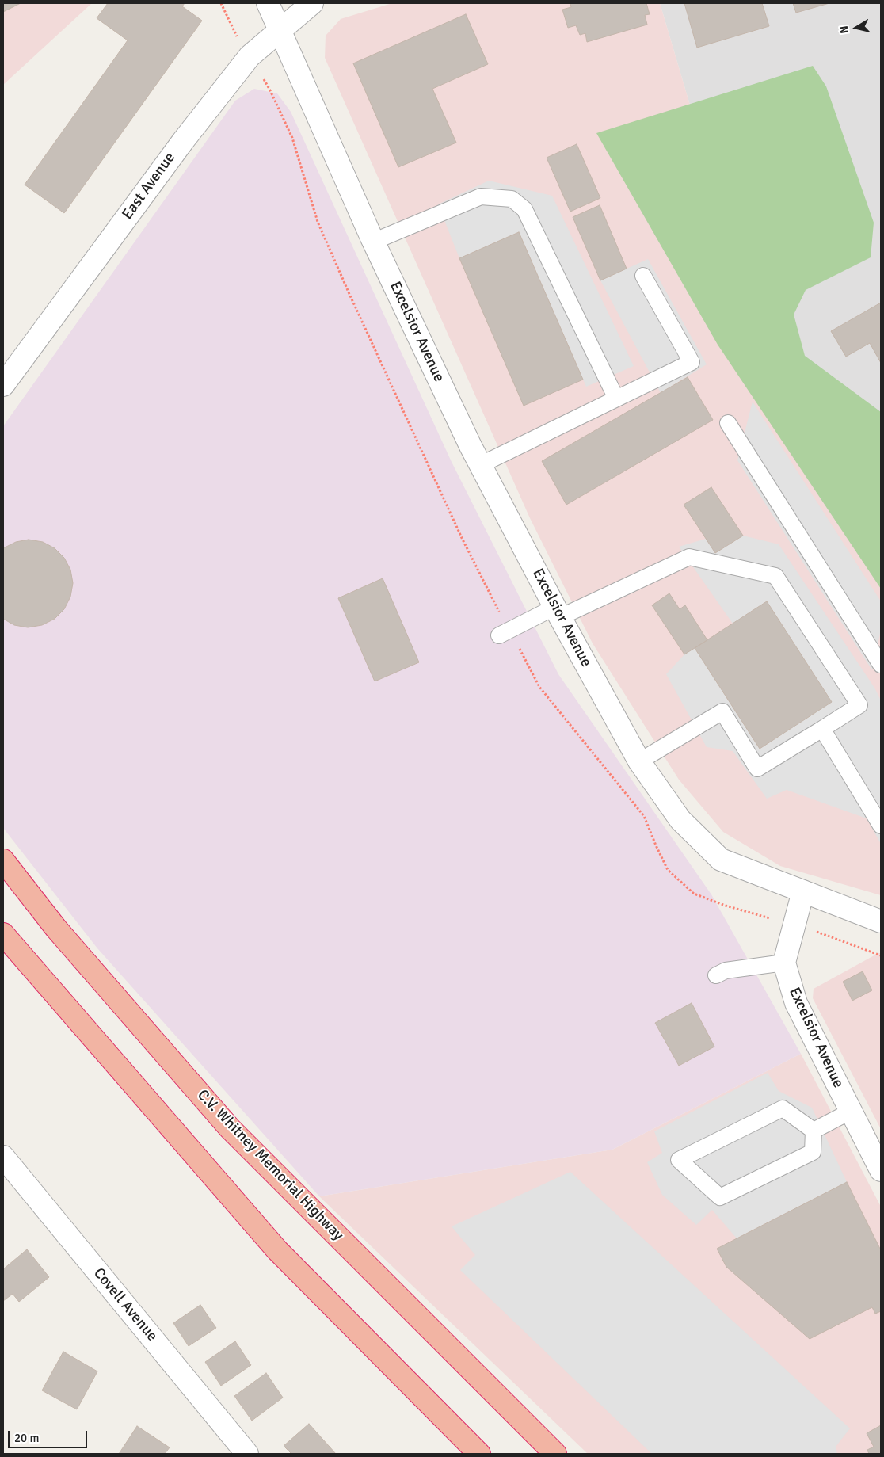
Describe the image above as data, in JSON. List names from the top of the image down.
{
  "streets": {
    "highway": ["C.V. Whitney Memorial Highway"],
    "street": ["East Avenue", "Excelsior Avenue", "Covell Avenue"]
  },
  "crossings": [
    ["East Avenue", "Excelsior Avenue"]
  ],
  "scale_bar": "20 m",
  "north": "left"
}
